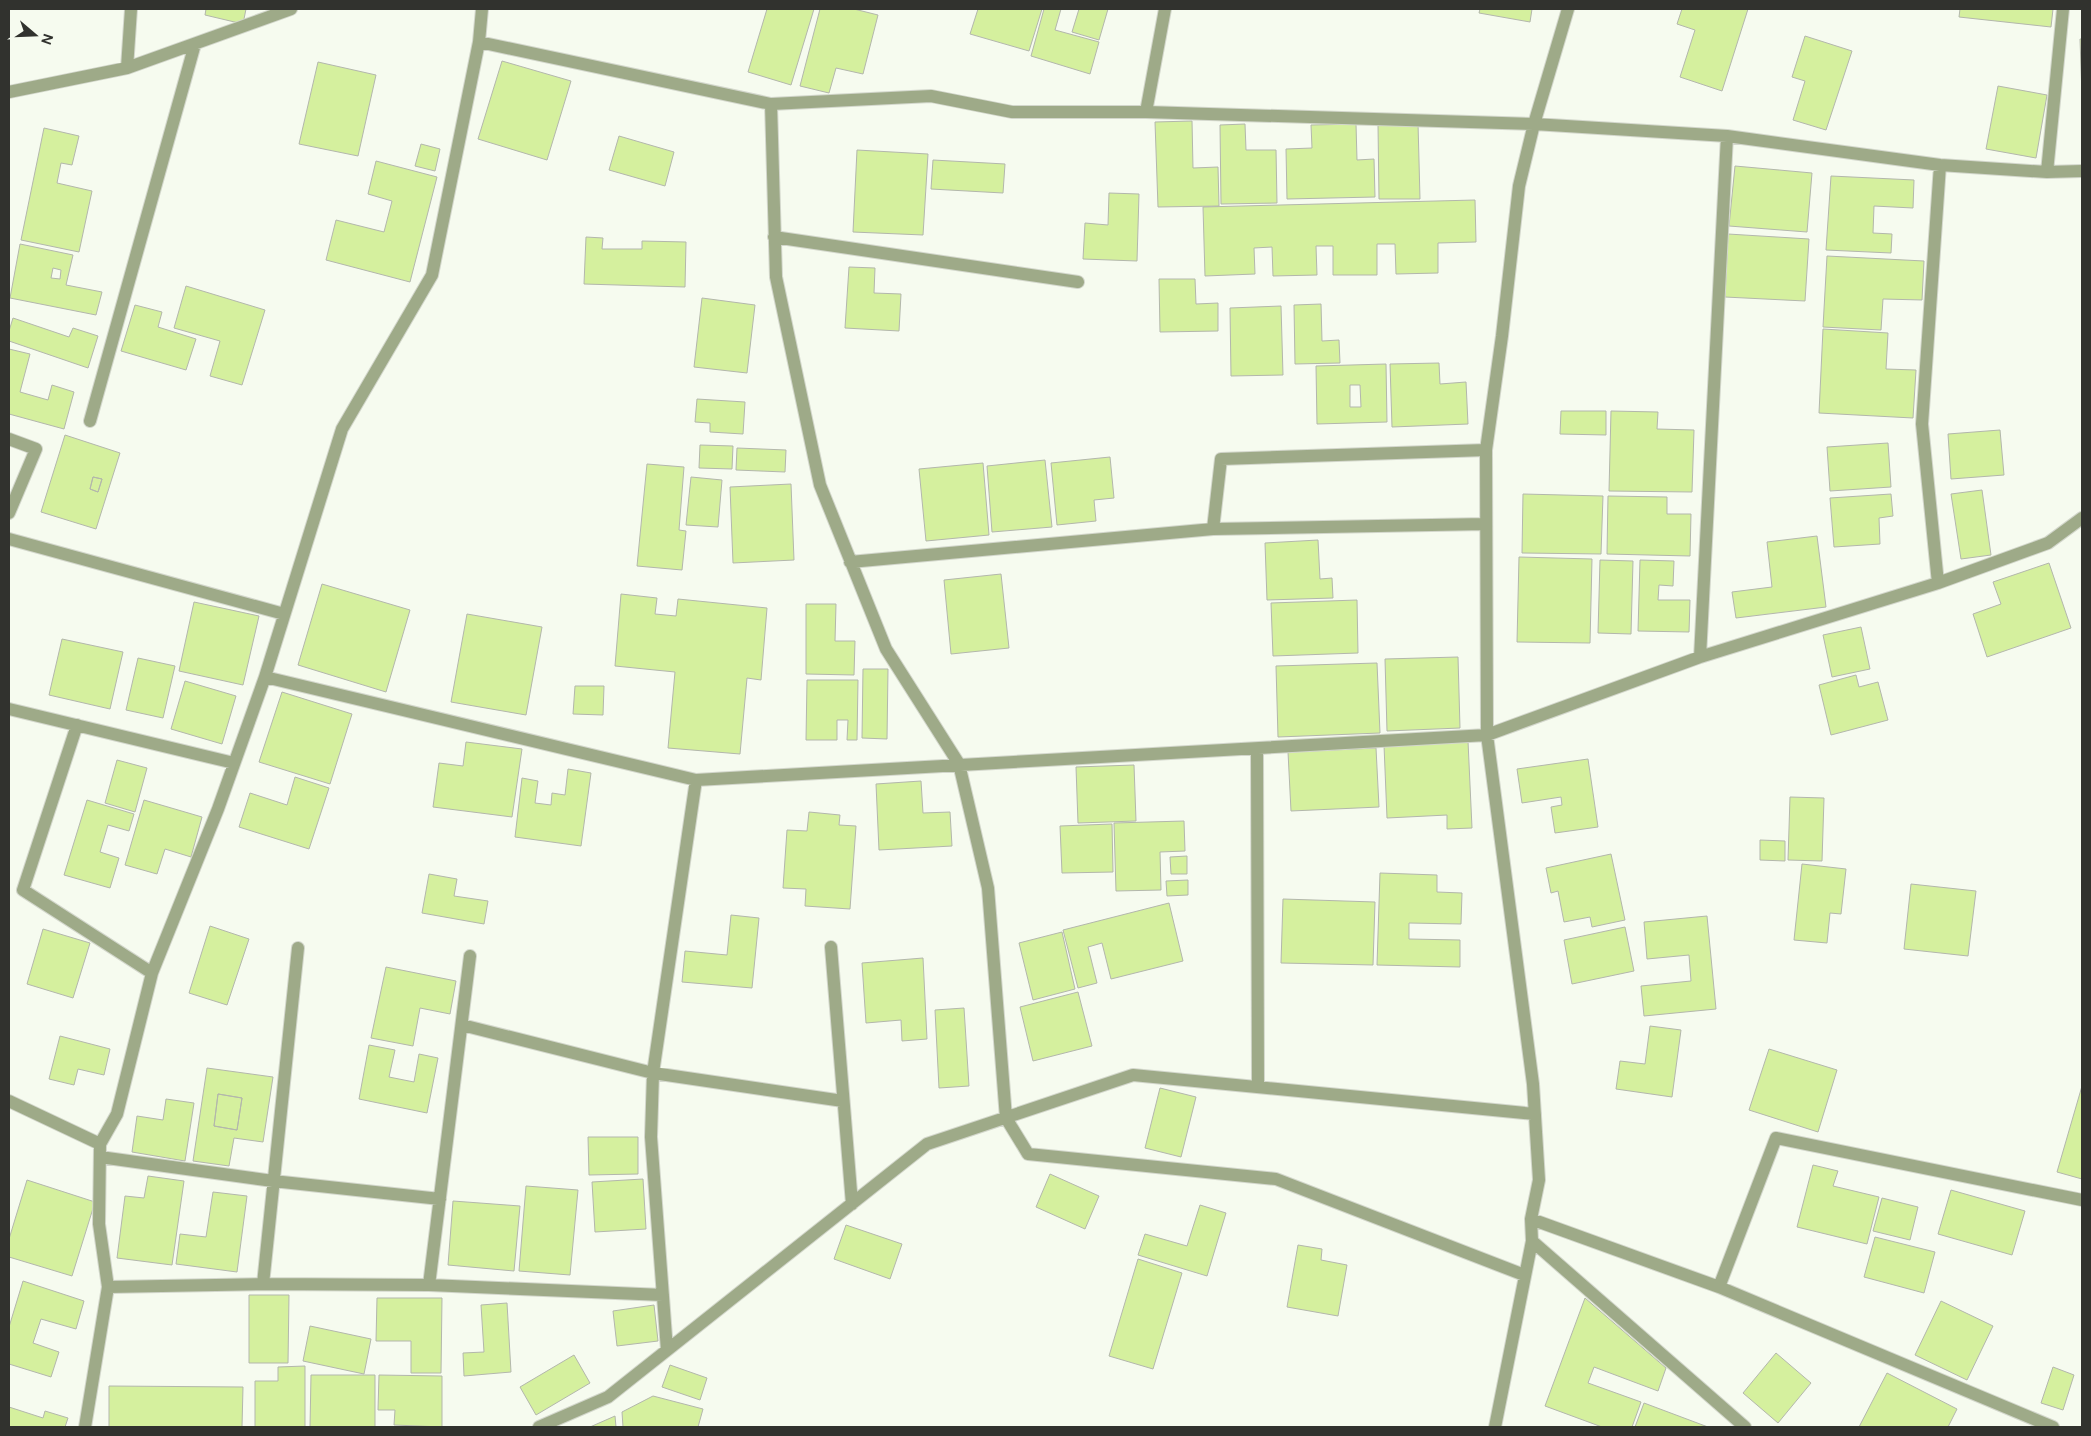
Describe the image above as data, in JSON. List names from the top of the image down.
{
  "north": "right"
}
